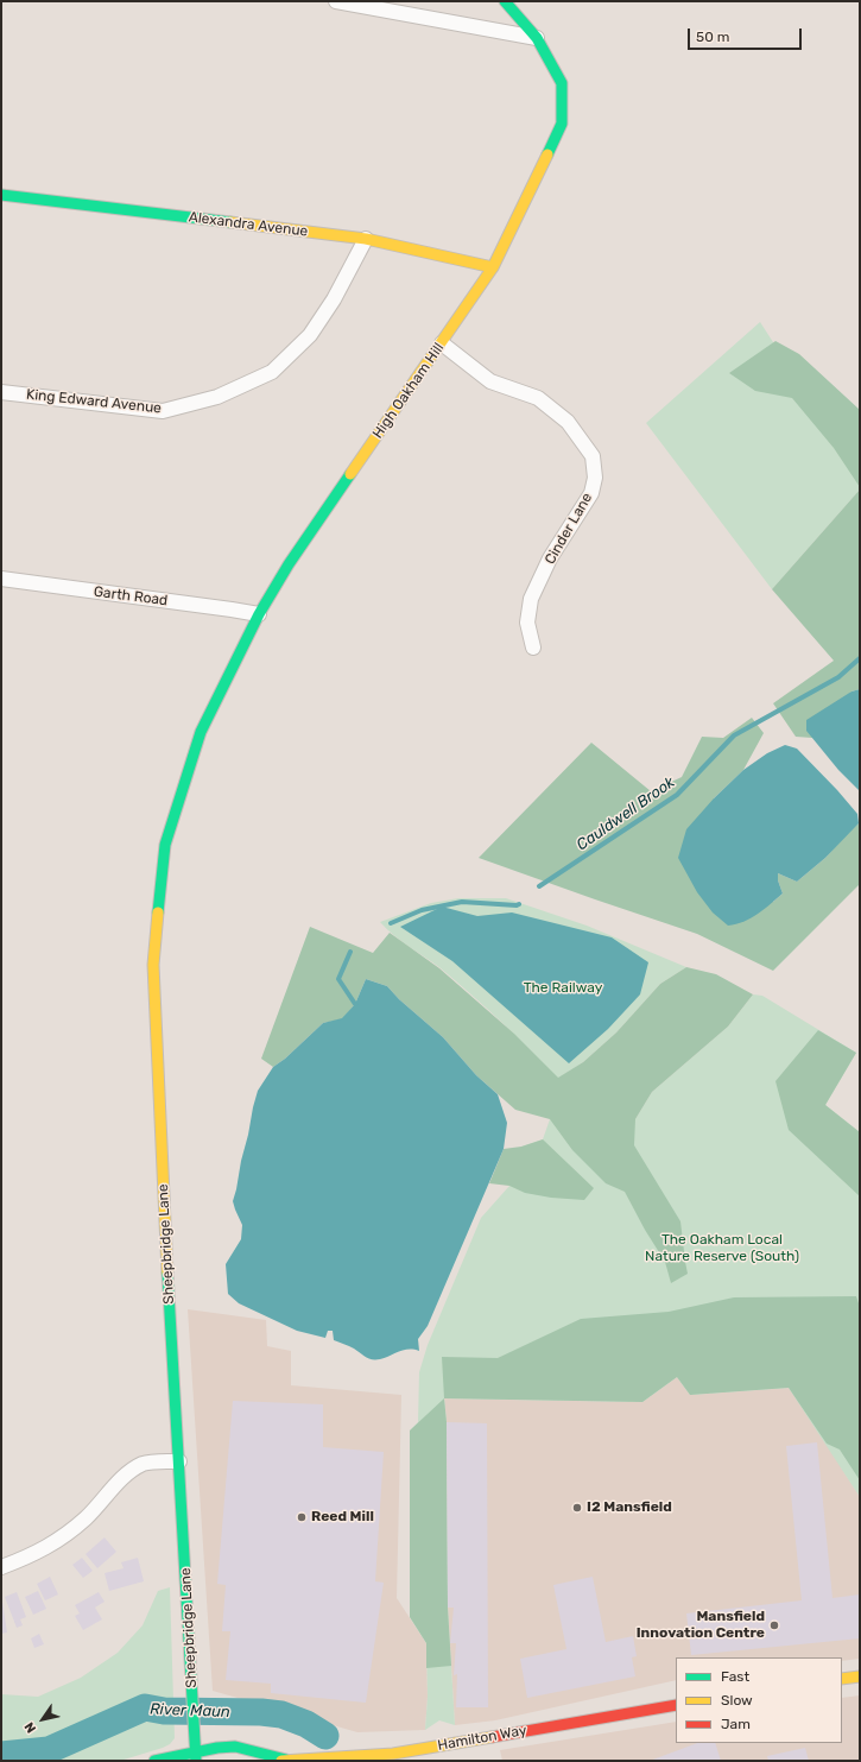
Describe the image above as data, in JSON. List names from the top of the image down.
{
  "streets": {
    "street": [
      "Alexandra Avenue",
      "High Oakham Hill",
      "King Edward Avenue",
      "Cinder Lane",
      "Garth Road",
      "Sheepbridge Lane",
      "Hamilton Way"
    ]
  },
  "crossings": [
    ["Alexandra Avenue", "High Oakham Hill"],
    ["Alexandra Avenue", "King Edward Avenue"],
    ["High Oakham Hill", "Cinder Lane"],
    ["High Oakham Hill", "Garth Road"],
    ["High Oakham Hill", "Sheepbridge Lane"],
    ["Sheepbridge Lane", "Hamilton Way"]
  ],
  "water": ["Cauldwell Brook", "River Maun"],
  "parks": ["The Railway", "The Oakham Local Nature Reserve (South)"],
  "places": ["I2 Mansfield", "Reed Mill", "Mansfield Innovation Centre"],
  "legend": ["Fast", "Slow", "Jam"],
  "scale_bar": "50 m",
  "north": "bottom left"
}
